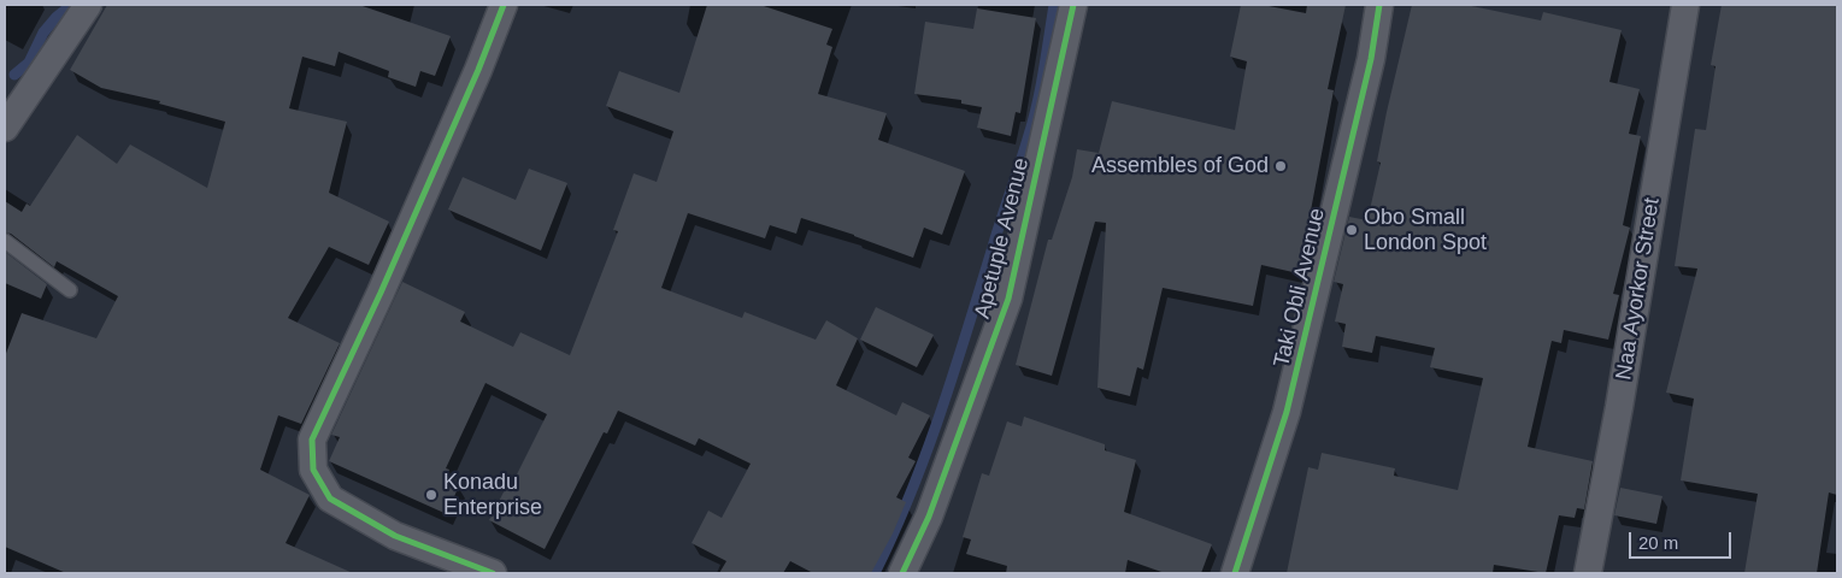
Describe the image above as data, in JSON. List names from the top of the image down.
{
  "streets": {
    "street": ["Apetuple Avenue", "Taki Obli Avenue", "Naa Ayorkor Street"]
  },
  "places": ["Assembles of God", "Obo Small London Spot", "Konadu Enterprise"],
  "scale_bar": "20 m"
}
